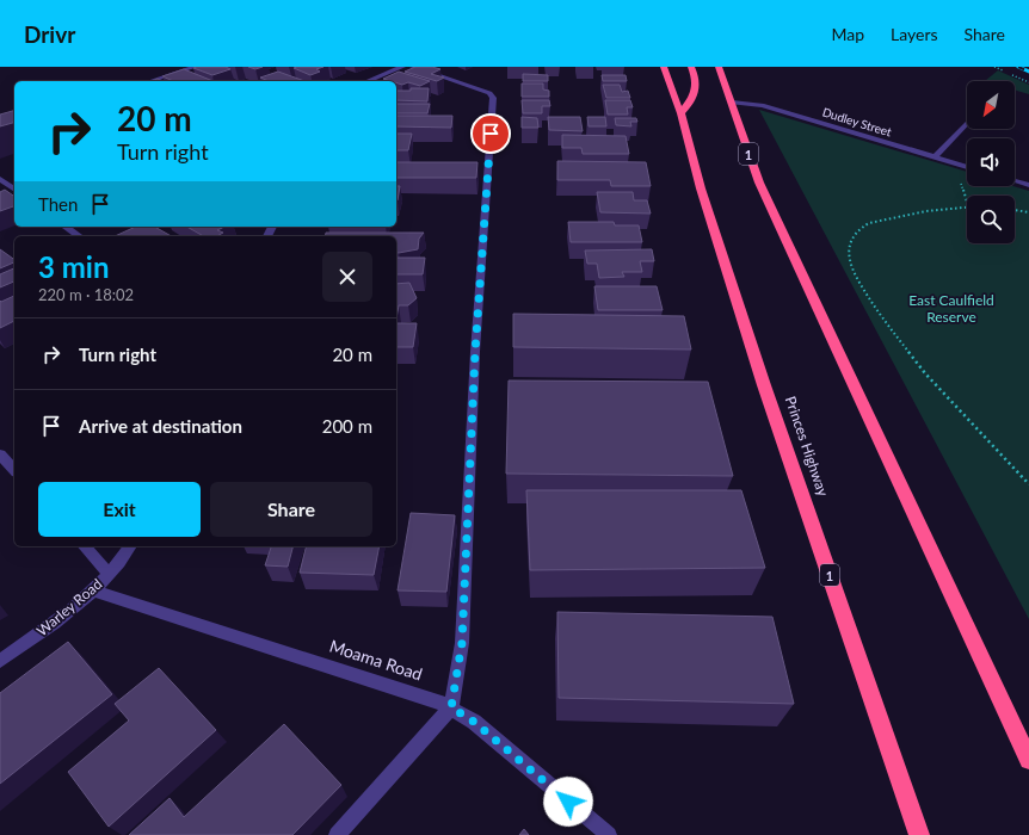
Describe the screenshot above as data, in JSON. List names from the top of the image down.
{
  "streets": {
    "highway": ["1", "Princes Highway"],
    "street": ["Dudley Street", "Warley Road", "Moama Road"]
  },
  "crossings": [
    ["Dudley Street", "1"],
    ["Warley Road", "Moama Road"]
  ],
  "parks": ["East Caulfield Reserve"],
  "north": "bottom left",
  "page": {
    "header": "Drivr",
    "nav": ["Map", "Layers", "Share"],
    "turn": ["20 m", "Turn right"],
    "then": "Then",
    "heading": ["3 min", "220 m · 18:02"],
    "list": [
      {
        "name": "Turn right",
        "value": "20 m"
      },
      {
        "name": "Arrive at destination",
        "value": "200 m"
      }
    ],
    "buttons": ["Exit", "Share"]
  }
}
